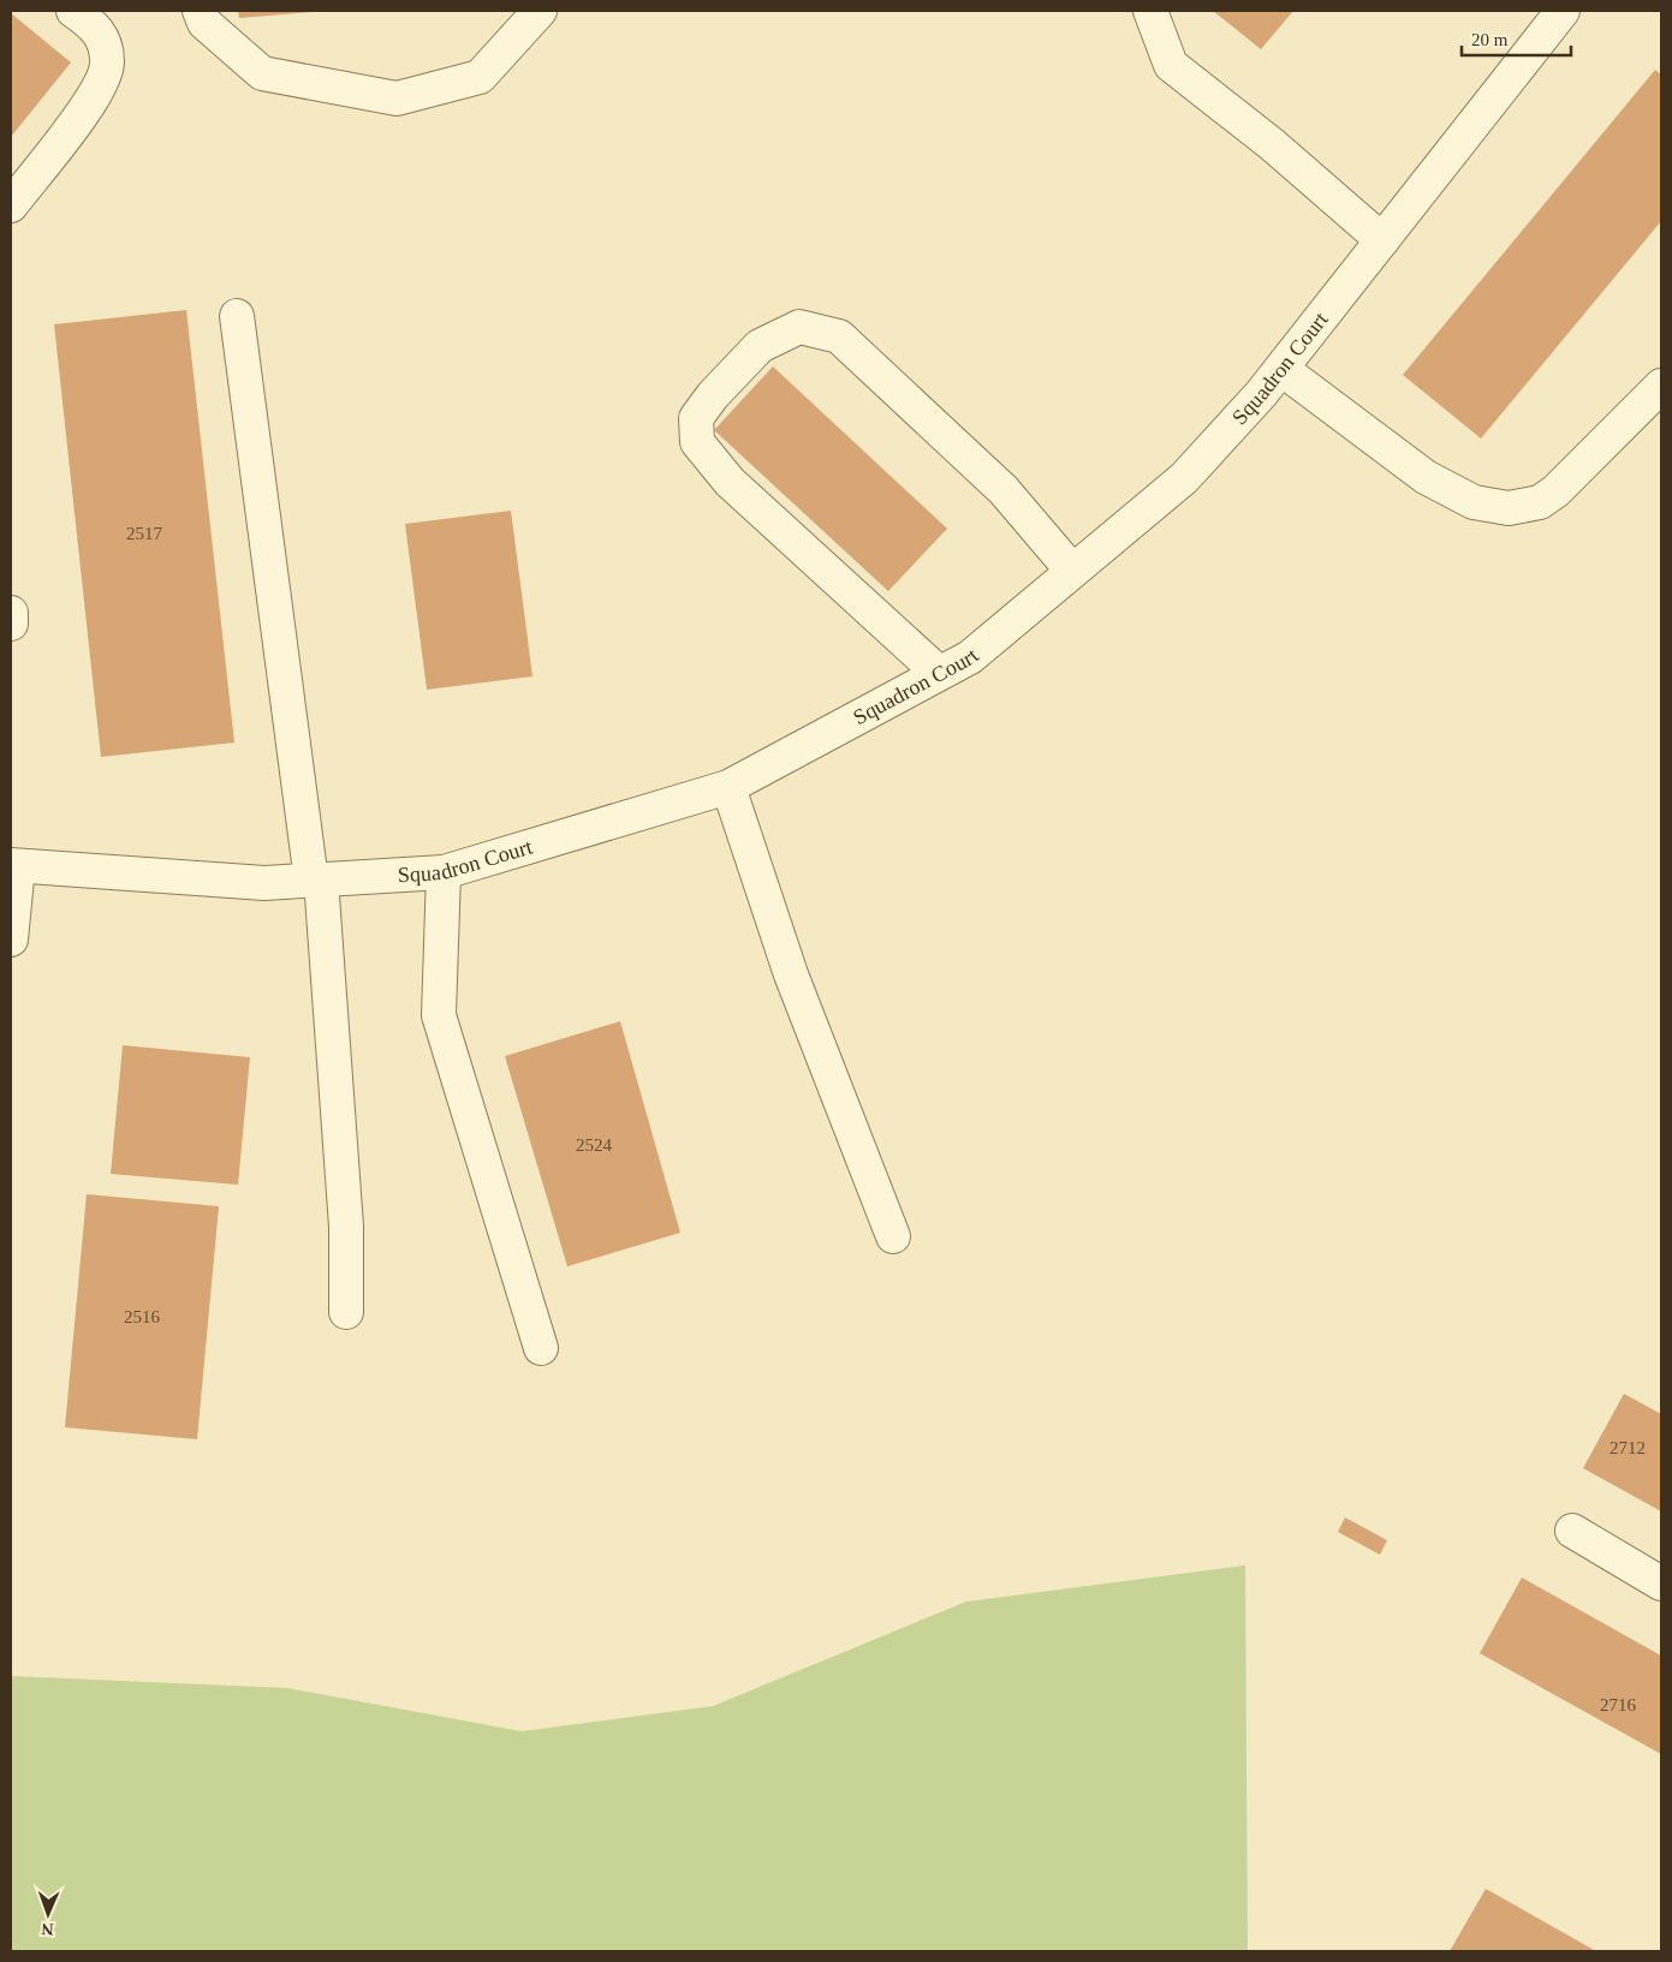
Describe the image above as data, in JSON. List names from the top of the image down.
{
  "streets": {
    "street": ["Squadron Court"]
  },
  "house_numbers": [
    "2517",
    "2524",
    "2516",
    "2712",
    "2716"
  ],
  "scale_bar": "20 m",
  "north": "bottom"
}
